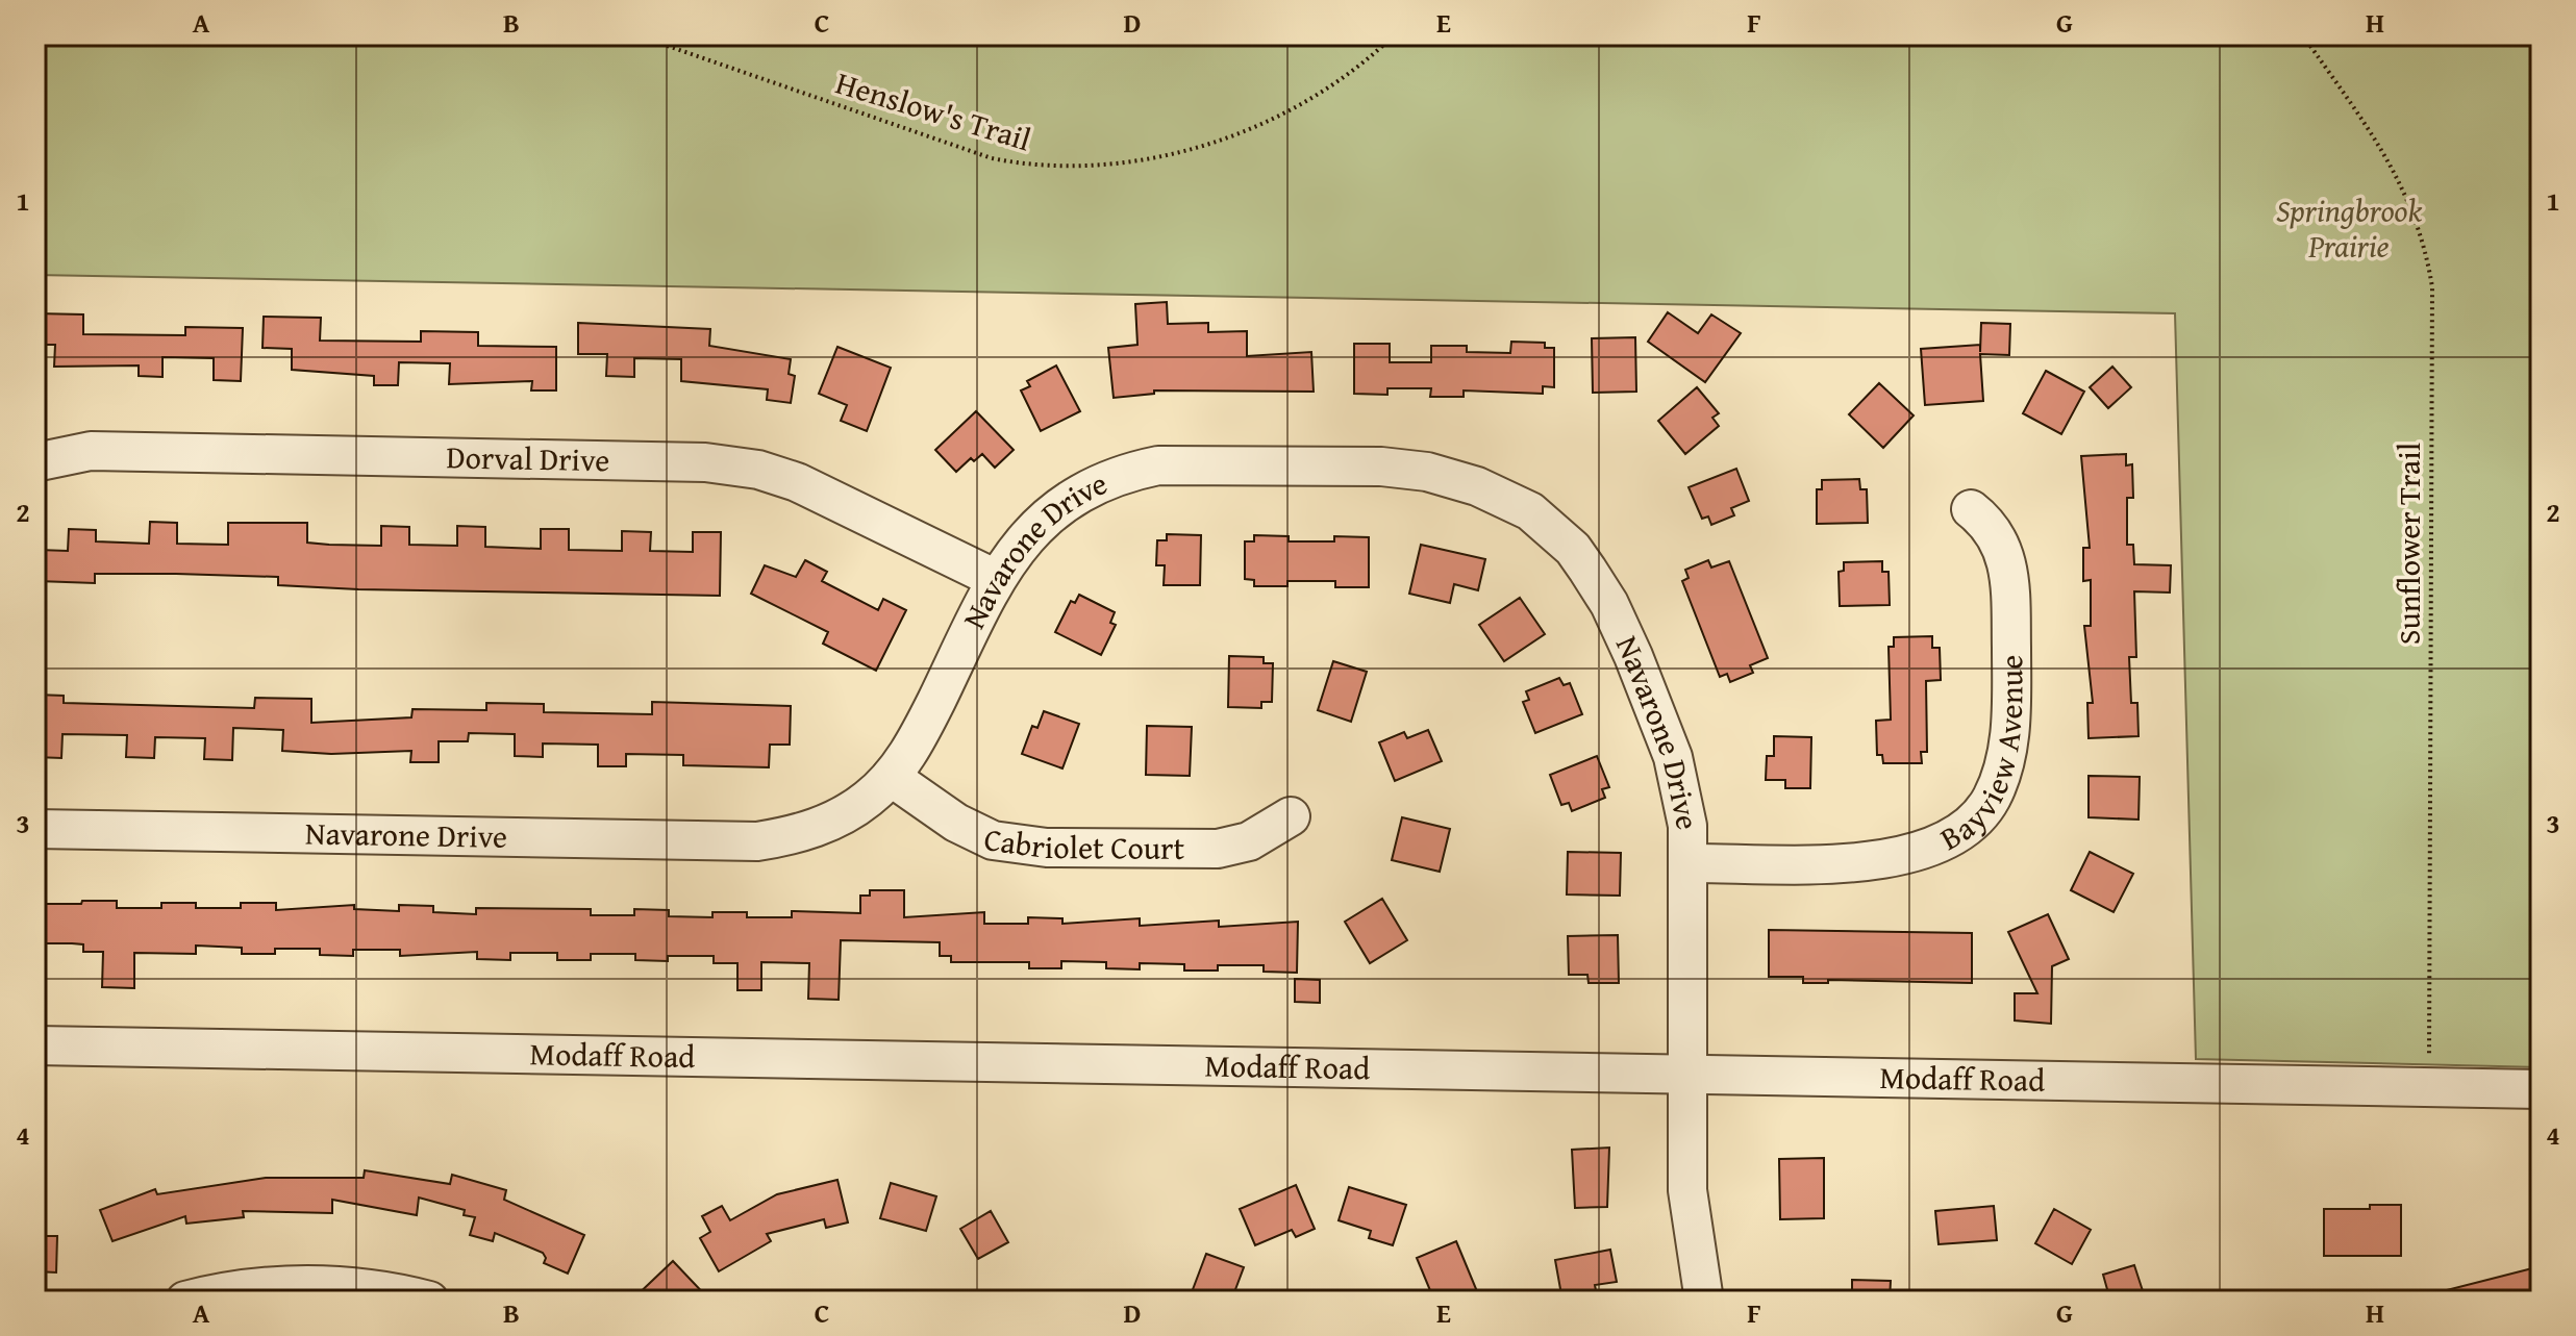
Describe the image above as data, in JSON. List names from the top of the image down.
{
  "streets": {
    "street": [
      "Dorval Drive",
      "Navarone Drive",
      "Bayview Avenue",
      "Cabriolet Court",
      "Modaff Road"
    ],
    "path": ["Henslow's Trail", "Sunflower Trail"]
  },
  "crossings": [
    ["Dorval Drive", "Navarone Drive"],
    ["Sunflower Trail", "Modaff Road"],
    ["Navarone Drive", "Bayview Avenue"],
    ["Navarone Drive", "Cabriolet Court"],
    ["Navarone Drive", "Modaff Road"]
  ],
  "parks": ["Springbrook Prairie"],
  "grid": {
    "columns": [
      "A",
      "B",
      "C",
      "D",
      "E",
      "F",
      "G",
      "H"
    ],
    "rows": [
      "1",
      "2",
      "3",
      "4"
    ]
  }
}
